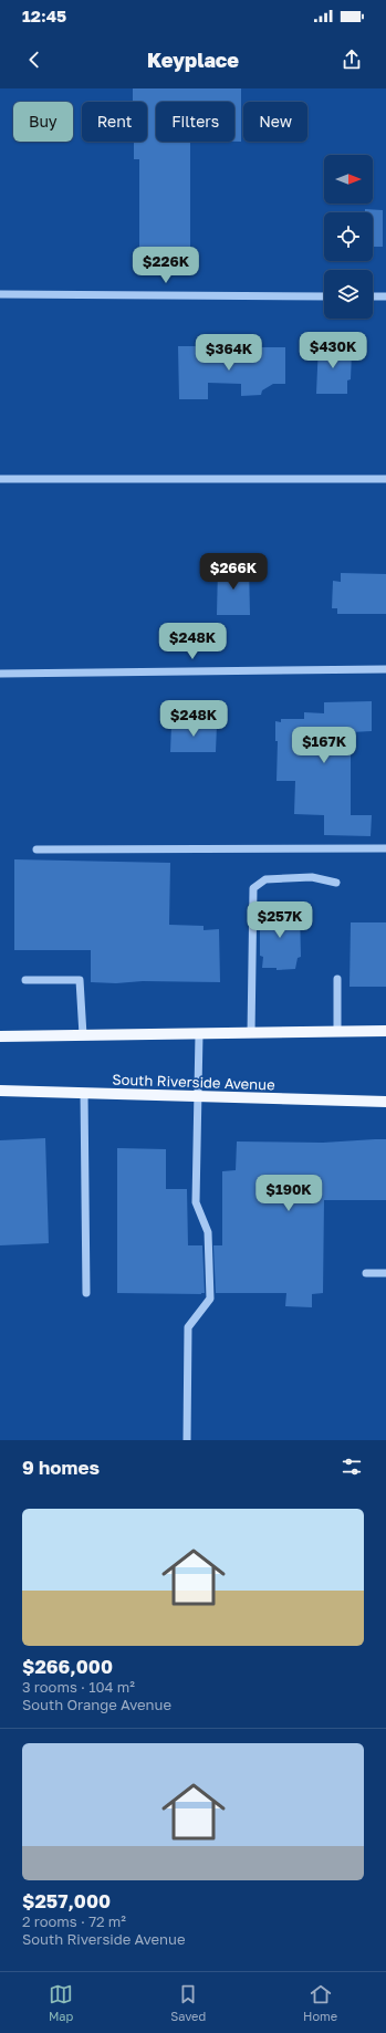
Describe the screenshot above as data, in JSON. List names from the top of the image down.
{
  "streets": {
    "main road": ["South Riverside Avenue"]
  },
  "north": "right",
  "page": {
    "status": "12:45",
    "header": "Keyplace",
    "chip": [
      "Buy",
      "Rent",
      "Filters",
      "New"
    ],
    "price": [
      "$226K",
      "$430K",
      "$364K",
      "$266K",
      "$248K",
      "$248K",
      "$167K",
      "$257K",
      "$190K"
    ],
    "heading": "9 homes",
    "list": [
      {
        "name": "$266,000",
        "note": "3 rooms · 104 m² · South Orange Avenue"
      },
      {
        "name": "$257,000",
        "note": "2 rooms · 72 m² · South Riverside Avenue"
      }
    ],
    "tabs": ["Map", "Saved", "Home"]
  }
}
